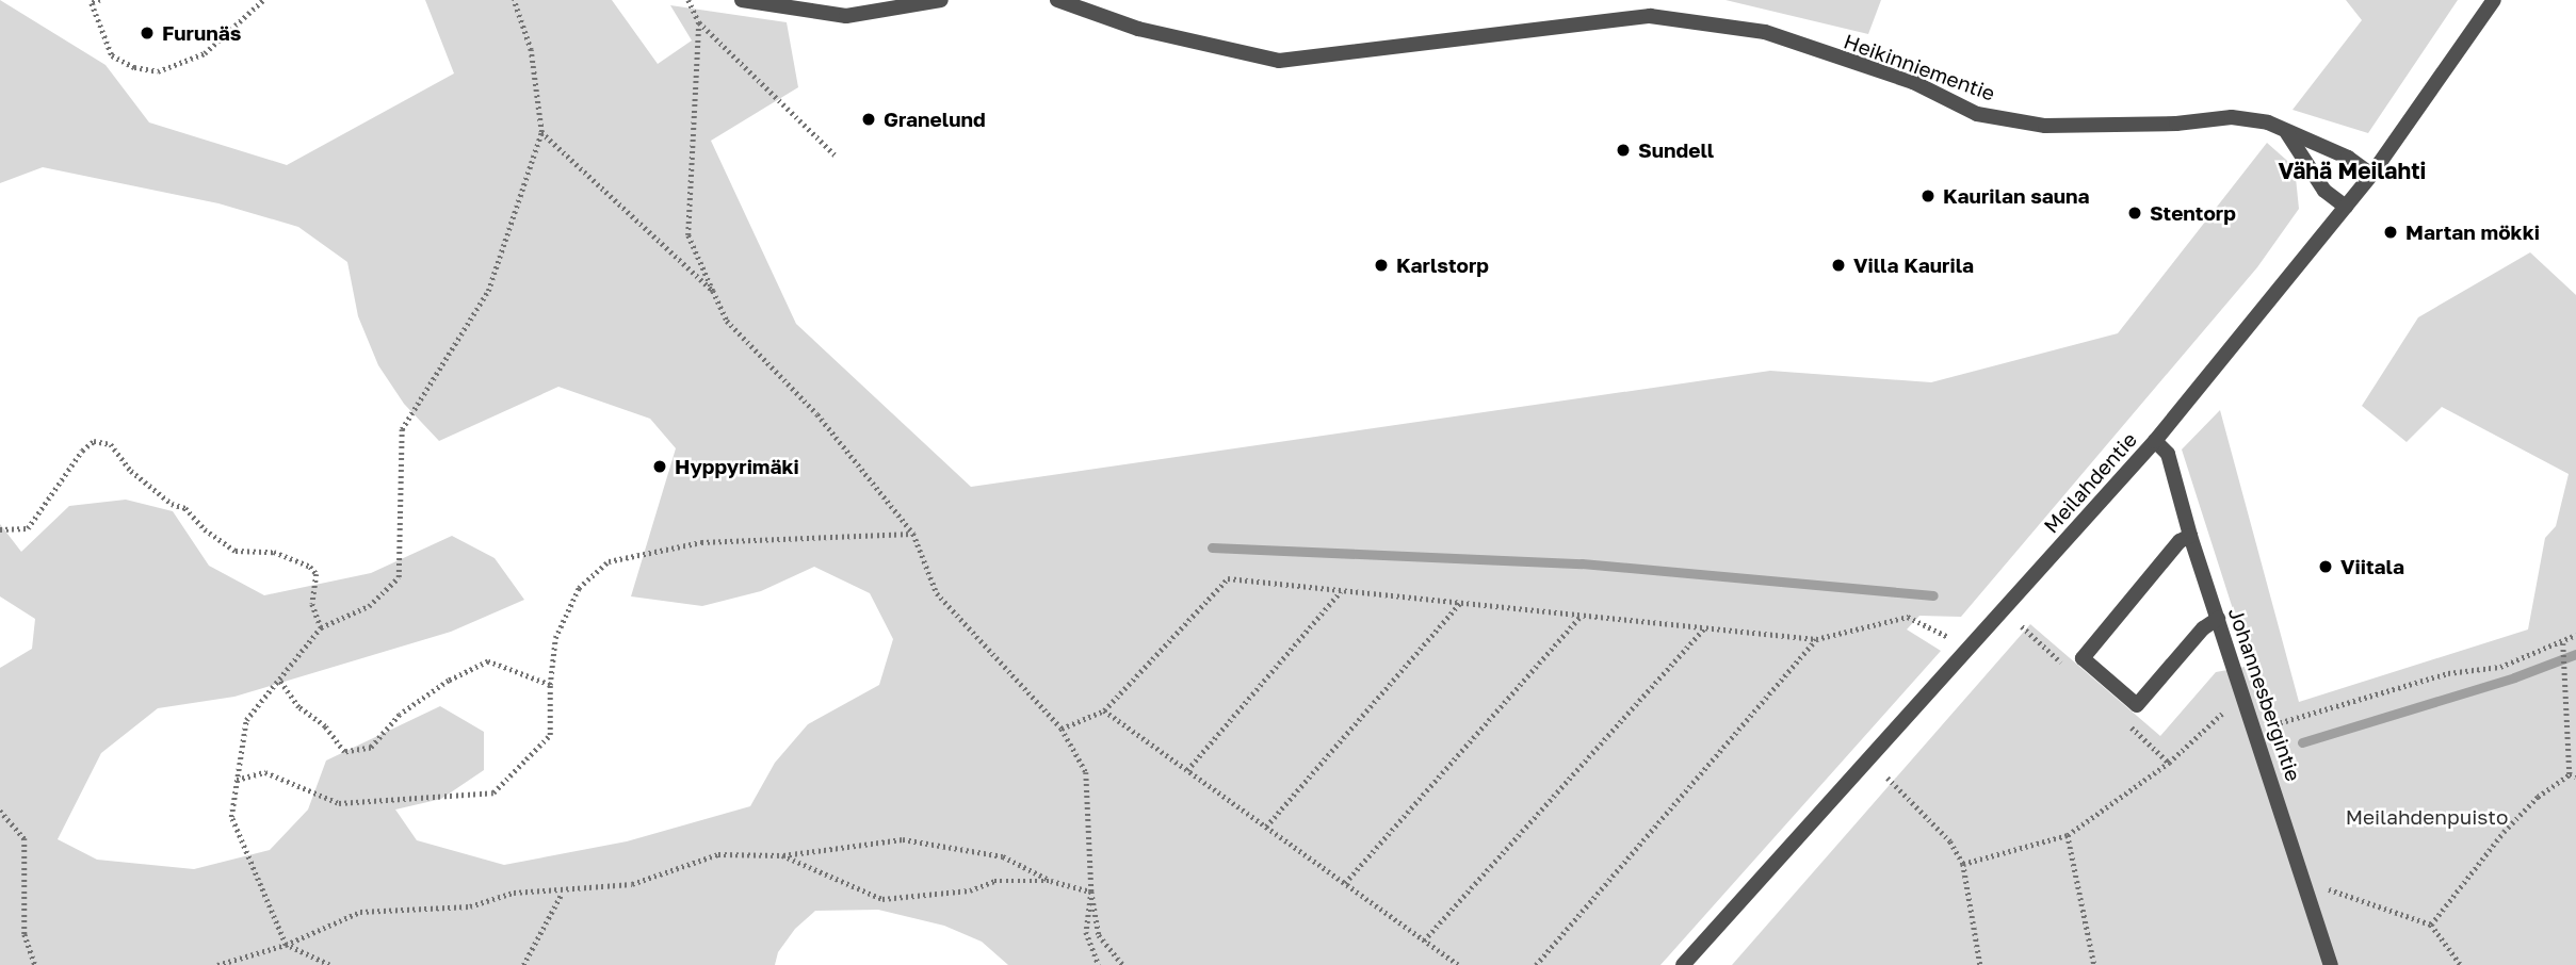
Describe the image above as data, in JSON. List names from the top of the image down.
{
  "streets": {
    "street": ["Heikinniementie", "Meilahdentie", "Johannesbergintie"]
  },
  "crossings": [
    ["Heikinniementie", "Meilahdentie"],
    ["Meilahdentie", "Johannesbergintie"]
  ],
  "districts": ["Vähä Meilahti"],
  "parks": ["Meilahdenpuisto"],
  "places": [
    "Furunäs",
    "Granelund",
    "Sundell",
    "Kaurilan sauna",
    "Stentorp",
    "Martan mökki",
    "Karlstorp",
    "Villa Kaurila",
    "Hyppyrimäki",
    "Viitala"
  ]
}
